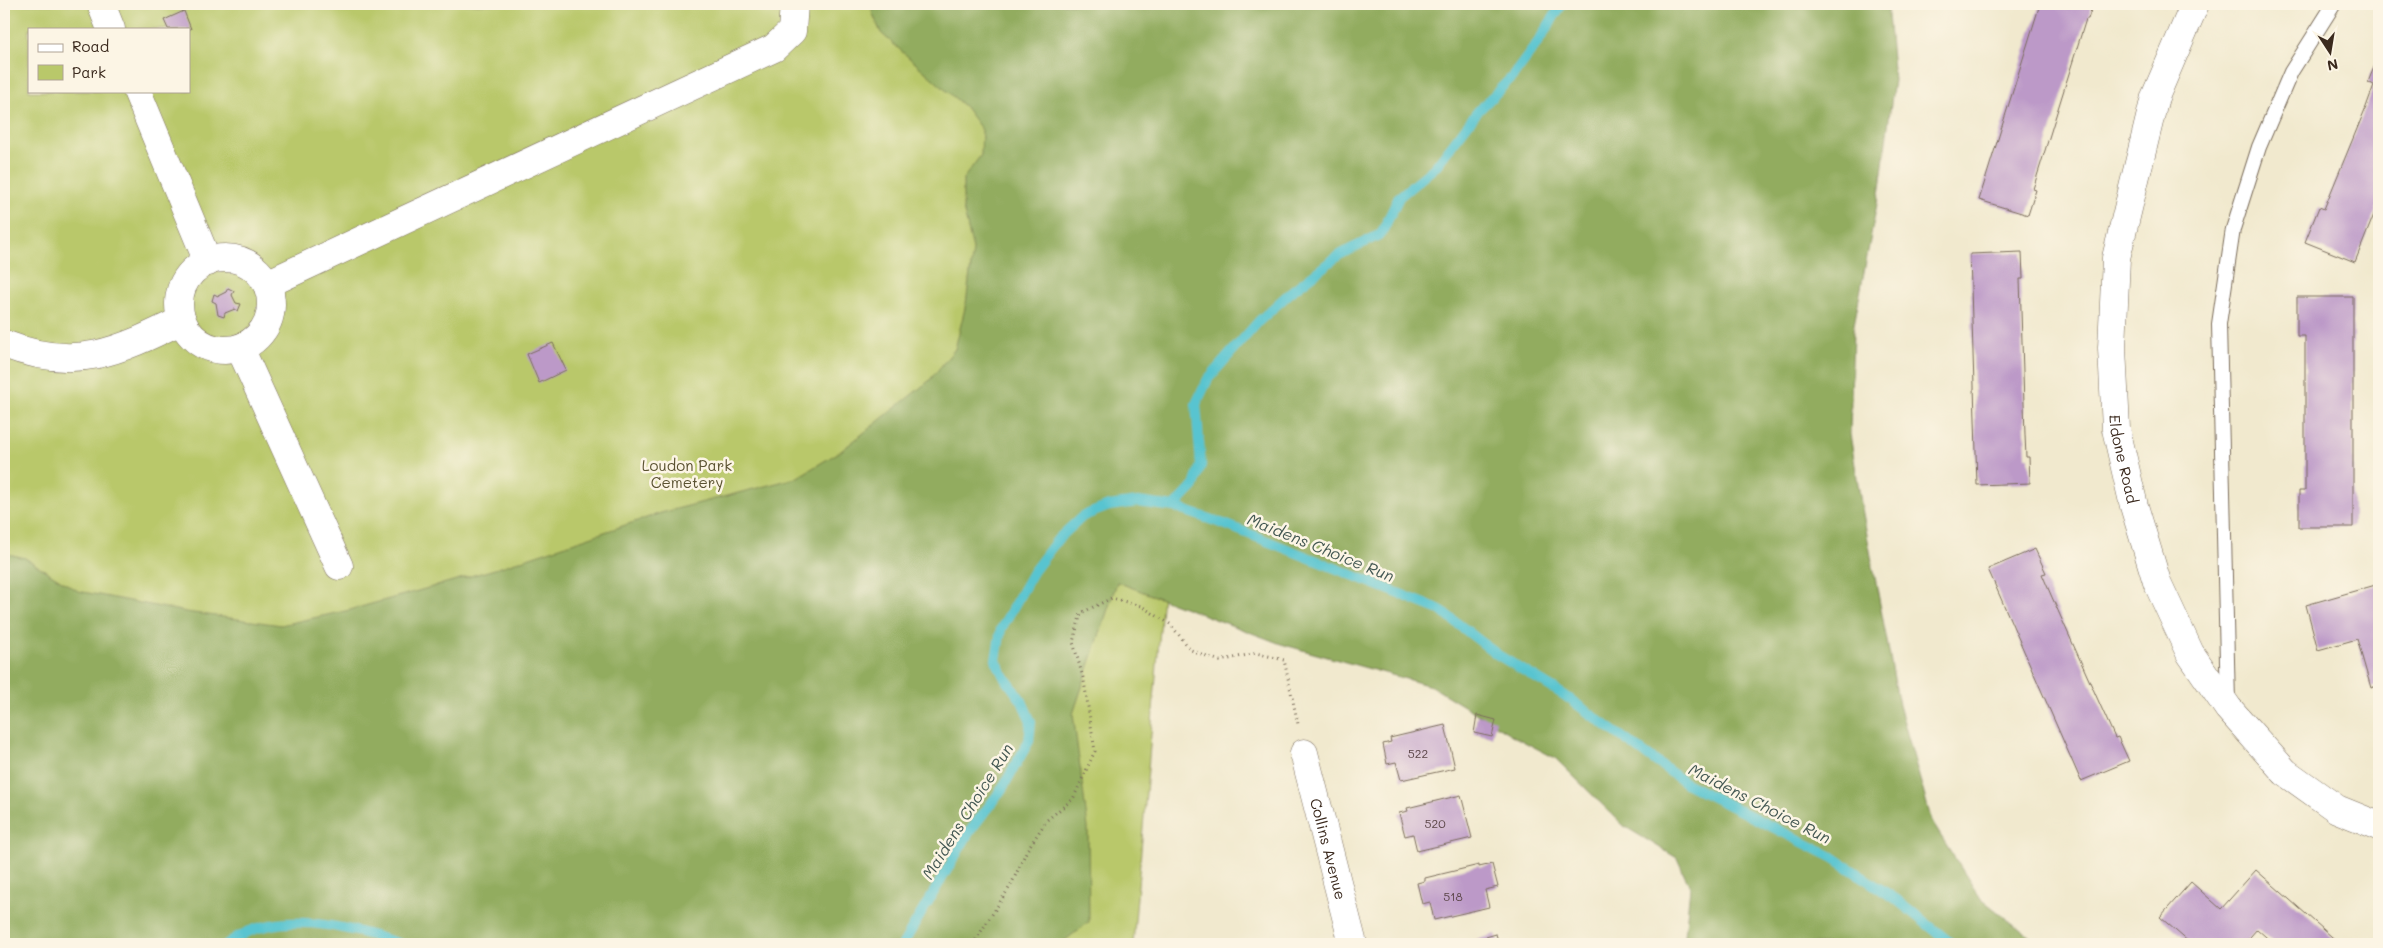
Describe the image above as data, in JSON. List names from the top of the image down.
{
  "streets": {
    "street": ["Eldone Road", "Collins Avenue"]
  },
  "water": ["Maidens Choice Run"],
  "parks": ["Loudon Park Cemetery"],
  "house_numbers": ["522", "520", "518"],
  "legend": ["Road", "Park"],
  "north": "bottom"
}
